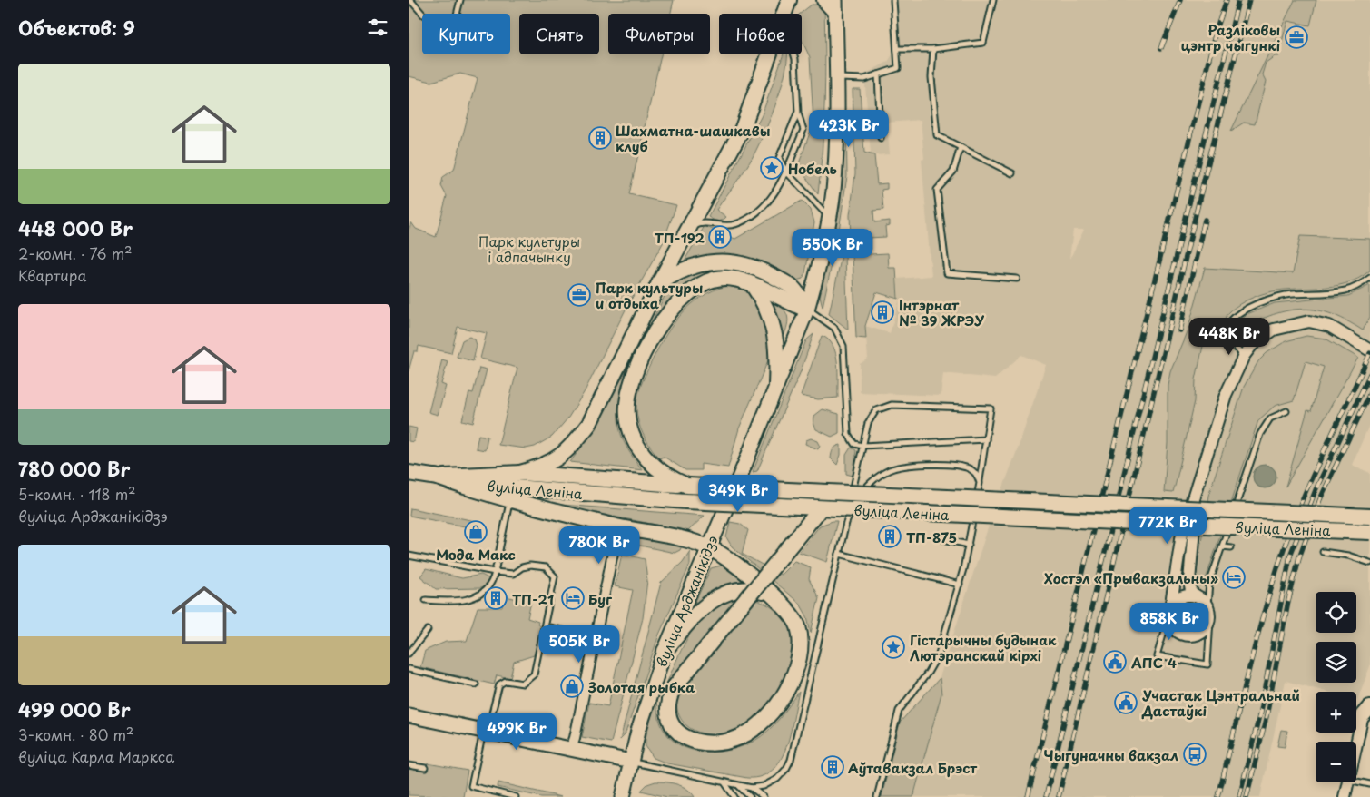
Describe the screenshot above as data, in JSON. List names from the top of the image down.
{
  "streets": {
    "main road": ["вуліца Леніна", "вуліца Арджанікідзэ"]
  },
  "parks": ["Парк культуры і адпачынку"],
  "places": {
    "office": ["Разліковы цэнтр чыгункі", "Парк культуры и отдыха"],
    "building": [
      "Шахматна-шашкавы клуб",
      "ТП-192",
      "Інтэрнат № 39 ЖРЭУ",
      "ТП-875",
      "ТП-21",
      "Аўтавакзал Брэст"
    ],
    "place": ["Нобель", "Гістарычны будынак Лютэранскай кірхі"],
    "shop": ["Мода Макс", "Золотая рыбка"],
    "hotel": ["Хостэл «Прывакзальны»", "Буг"],
    "public building": ["АПС 4", "Участак Цэнтральнай Дастаўкі"],
    "bus stop": ["Чыгуначны вакзал"]
  },
  "page": {
    "heading": "Объектов: 9",
    "chip": [
      "Купить",
      "Снять",
      "Фильтры",
      "Новое"
    ],
    "list": [
      {
        "name": "448 000 Br",
        "note": "2-комн. · 76 m² · Квартира"
      },
      {
        "name": "780 000 Br",
        "note": "5-комн. · 118 m² · вуліца Арджанікідзэ"
      },
      {
        "name": "499 000 Br",
        "note": "3-комн. · 80 m² · вуліца Карла Маркса"
      }
    ],
    "price": [
      "423K Br",
      "550K Br",
      "448K Br",
      "349K Br",
      "772K Br",
      "780K Br",
      "858K Br",
      "505K Br",
      "499K Br"
    ],
    "map_buttons": ["+", "−"]
  }
}
